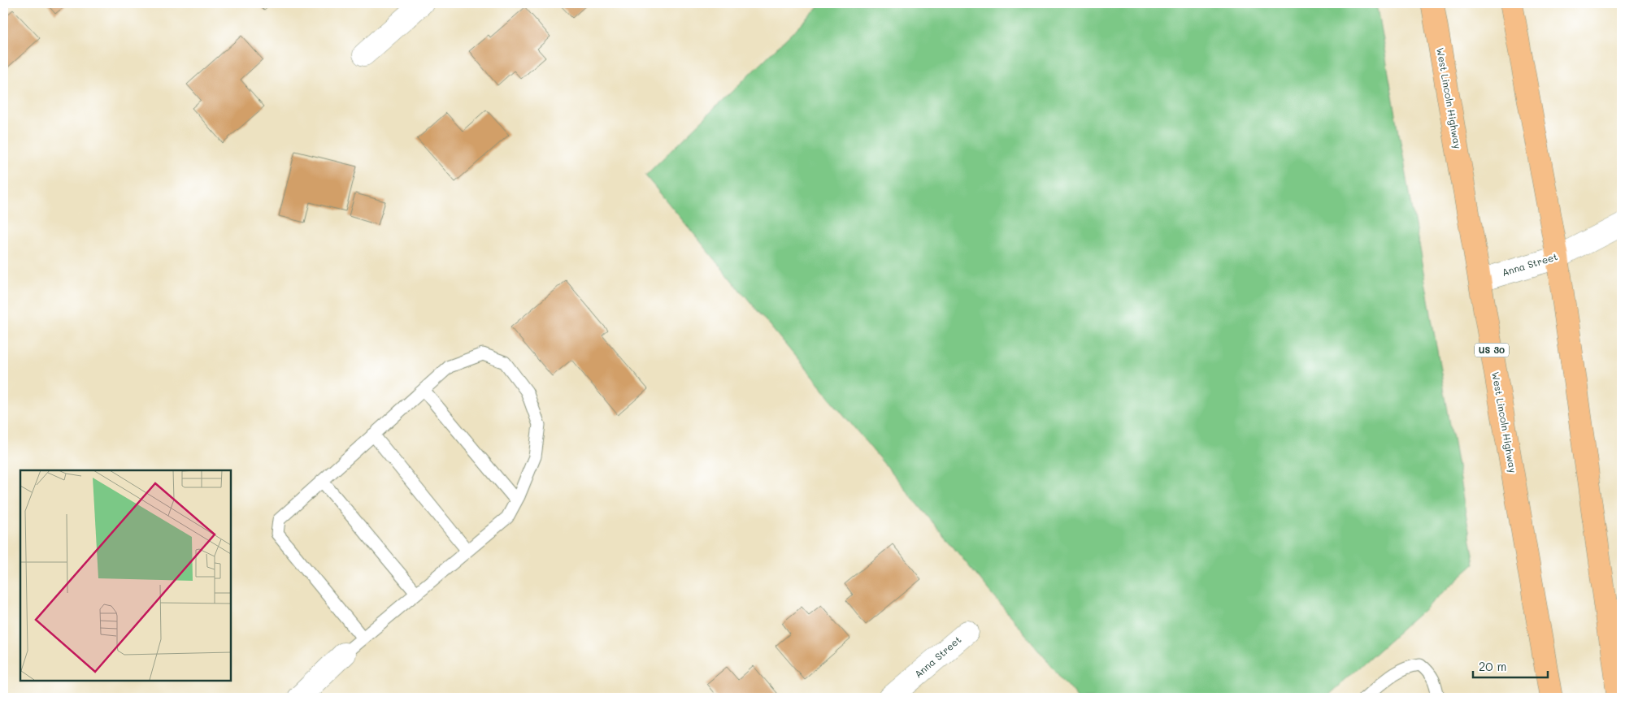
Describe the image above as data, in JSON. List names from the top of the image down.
{
  "streets": {
    "main road": ["West Lincoln Highway", "US 30"],
    "street": ["Anna Street"]
  },
  "crossings": [
    ["West Lincoln Highway", "Anna Street"]
  ],
  "scale_bar": "20 m"
}
